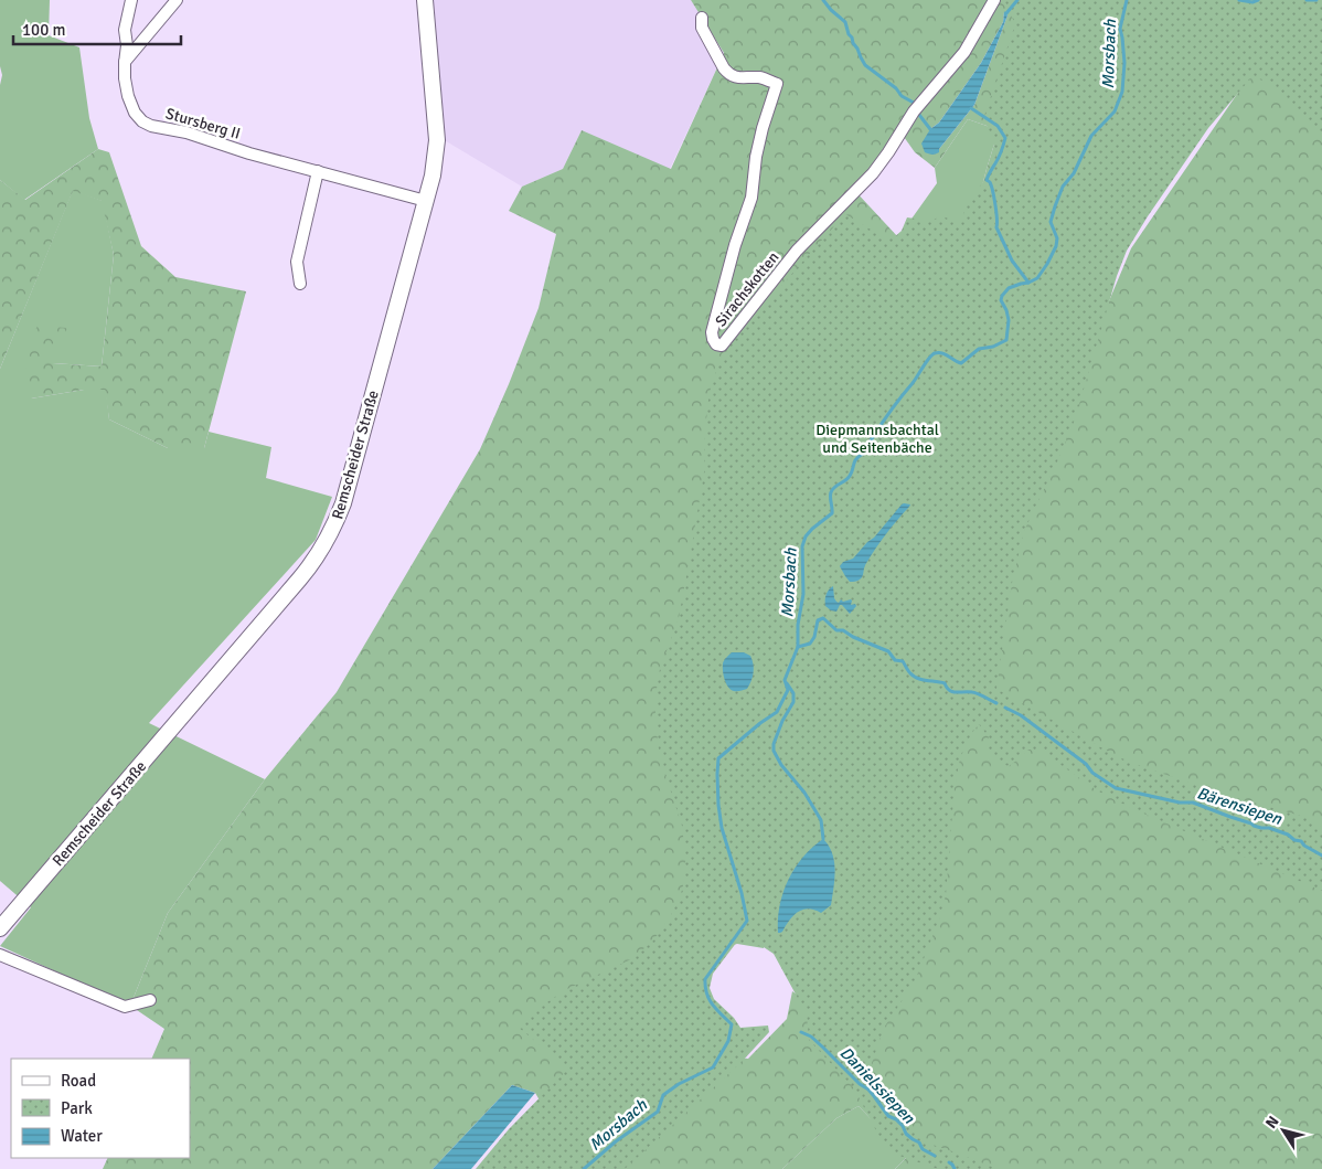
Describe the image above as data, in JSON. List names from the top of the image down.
{
  "streets": {
    "main road": ["Remscheider Straße"],
    "street": ["Stursberg II", "Sirachskotten"]
  },
  "crossings": [
    ["Stursberg II", "Remscheider Straße"]
  ],
  "water": ["Morsbach", "Bärensiepen", "Danielssiepen"],
  "parks": ["Diepmannsbachtal und Seitenbäche"],
  "legend": ["Road", "Park", "Water"],
  "scale_bar": "100 m",
  "north": "top left"
}
